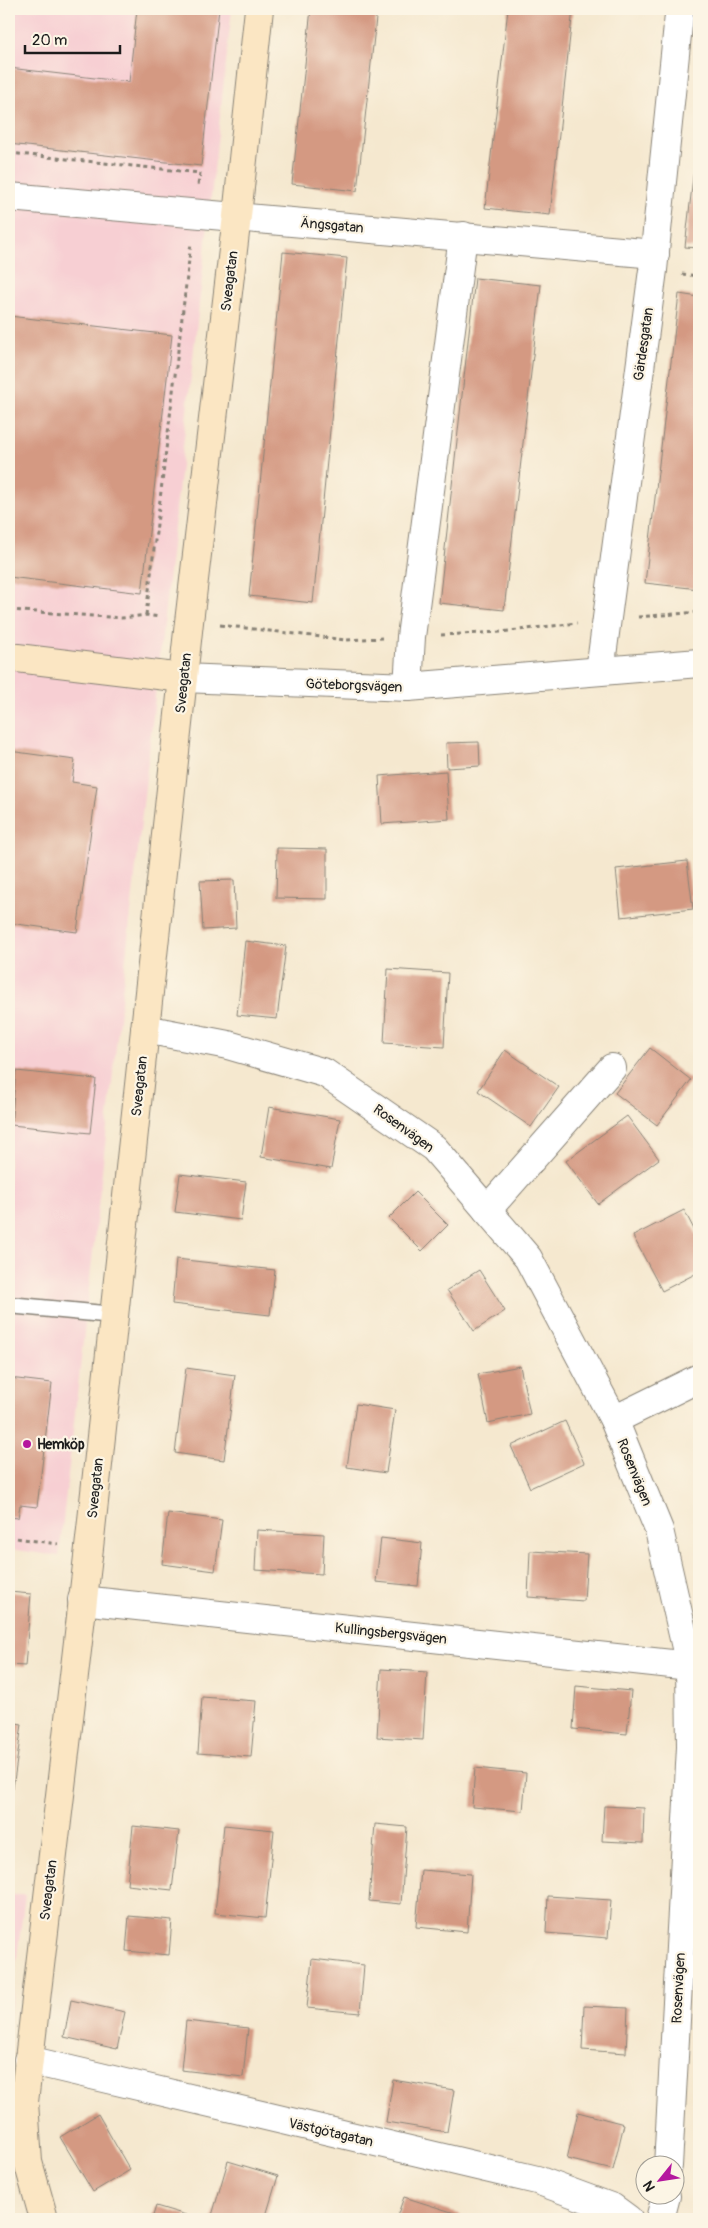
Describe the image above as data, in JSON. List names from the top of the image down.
{
  "streets": {
    "street": [
      "Ängsgatan",
      "Sveagatan",
      "Gärdesgatan",
      "Göteborgsvägen",
      "Rosenvägen",
      "Kullingsbergsvägen",
      "Västgötagatan"
    ]
  },
  "crossings": [
    ["Ängsgatan", "Sveagatan"],
    ["Ängsgatan", "Gärdesgatan"],
    ["Sveagatan", "Göteborgsvägen"],
    ["Sveagatan", "Rosenvägen"],
    ["Sveagatan", "Kullingsbergsvägen"],
    ["Sveagatan", "Västgötagatan"],
    ["Gärdesgatan", "Göteborgsvägen"],
    ["Rosenvägen", "Kullingsbergsvägen"]
  ],
  "places": ["Hemköp"],
  "scale_bar": "20 m",
  "north": "bottom left"
}
